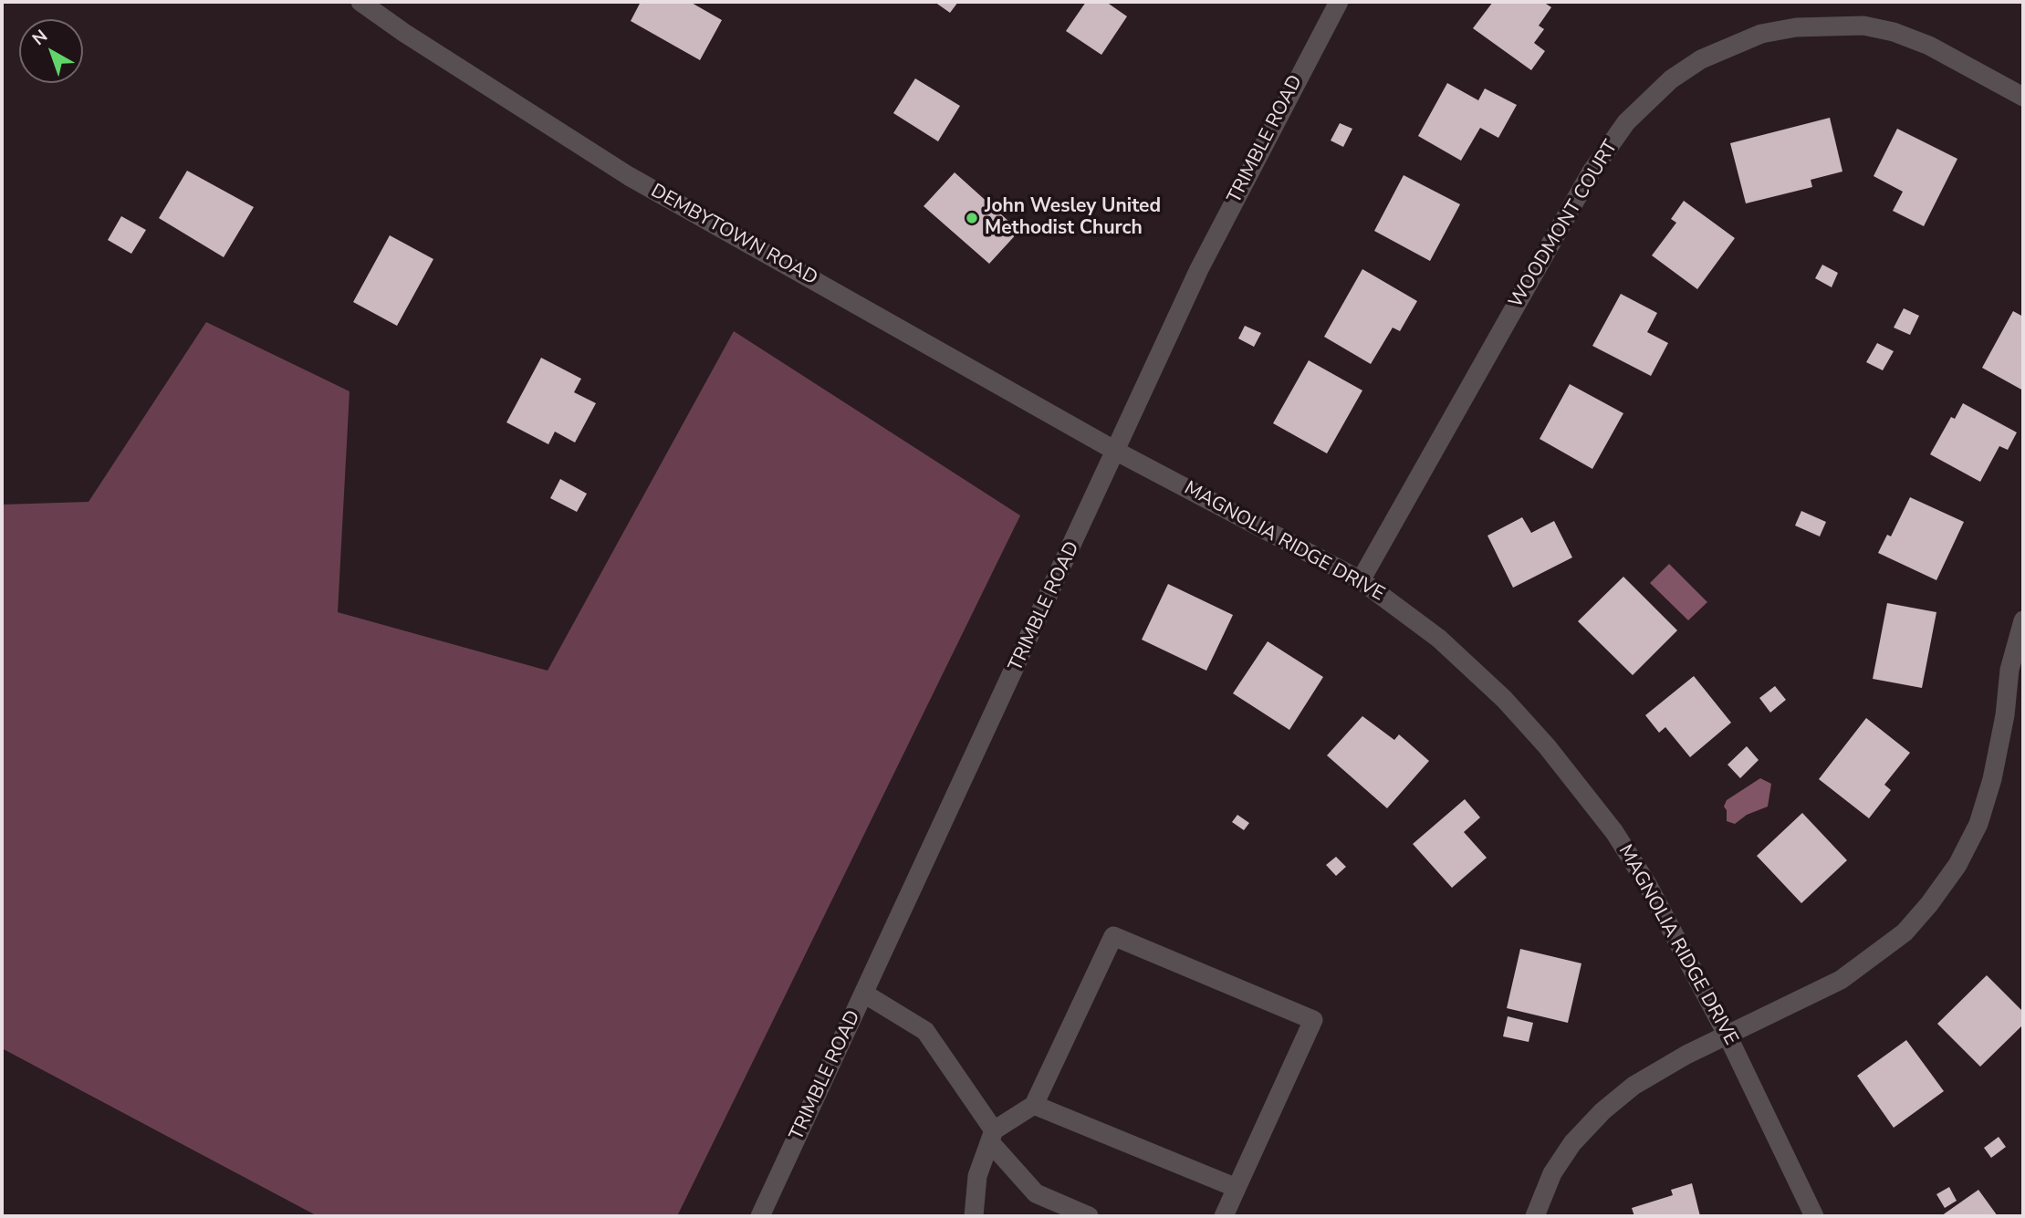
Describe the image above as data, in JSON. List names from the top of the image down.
{
  "streets": {
    "street": [
      "TRIMBLE ROAD",
      "WOODMONT COURT",
      "DEMBYTOWN ROAD",
      "MAGNOLIA RIDGE DRIVE"
    ]
  },
  "crossings": [
    ["TRIMBLE ROAD", "DEMBYTOWN ROAD"],
    ["TRIMBLE ROAD", "MAGNOLIA RIDGE DRIVE"],
    ["WOODMONT COURT", "MAGNOLIA RIDGE DRIVE"],
    ["DEMBYTOWN ROAD", "MAGNOLIA RIDGE DRIVE"]
  ],
  "places": ["John Wesley United Methodist Church"],
  "north": "top left"
}
